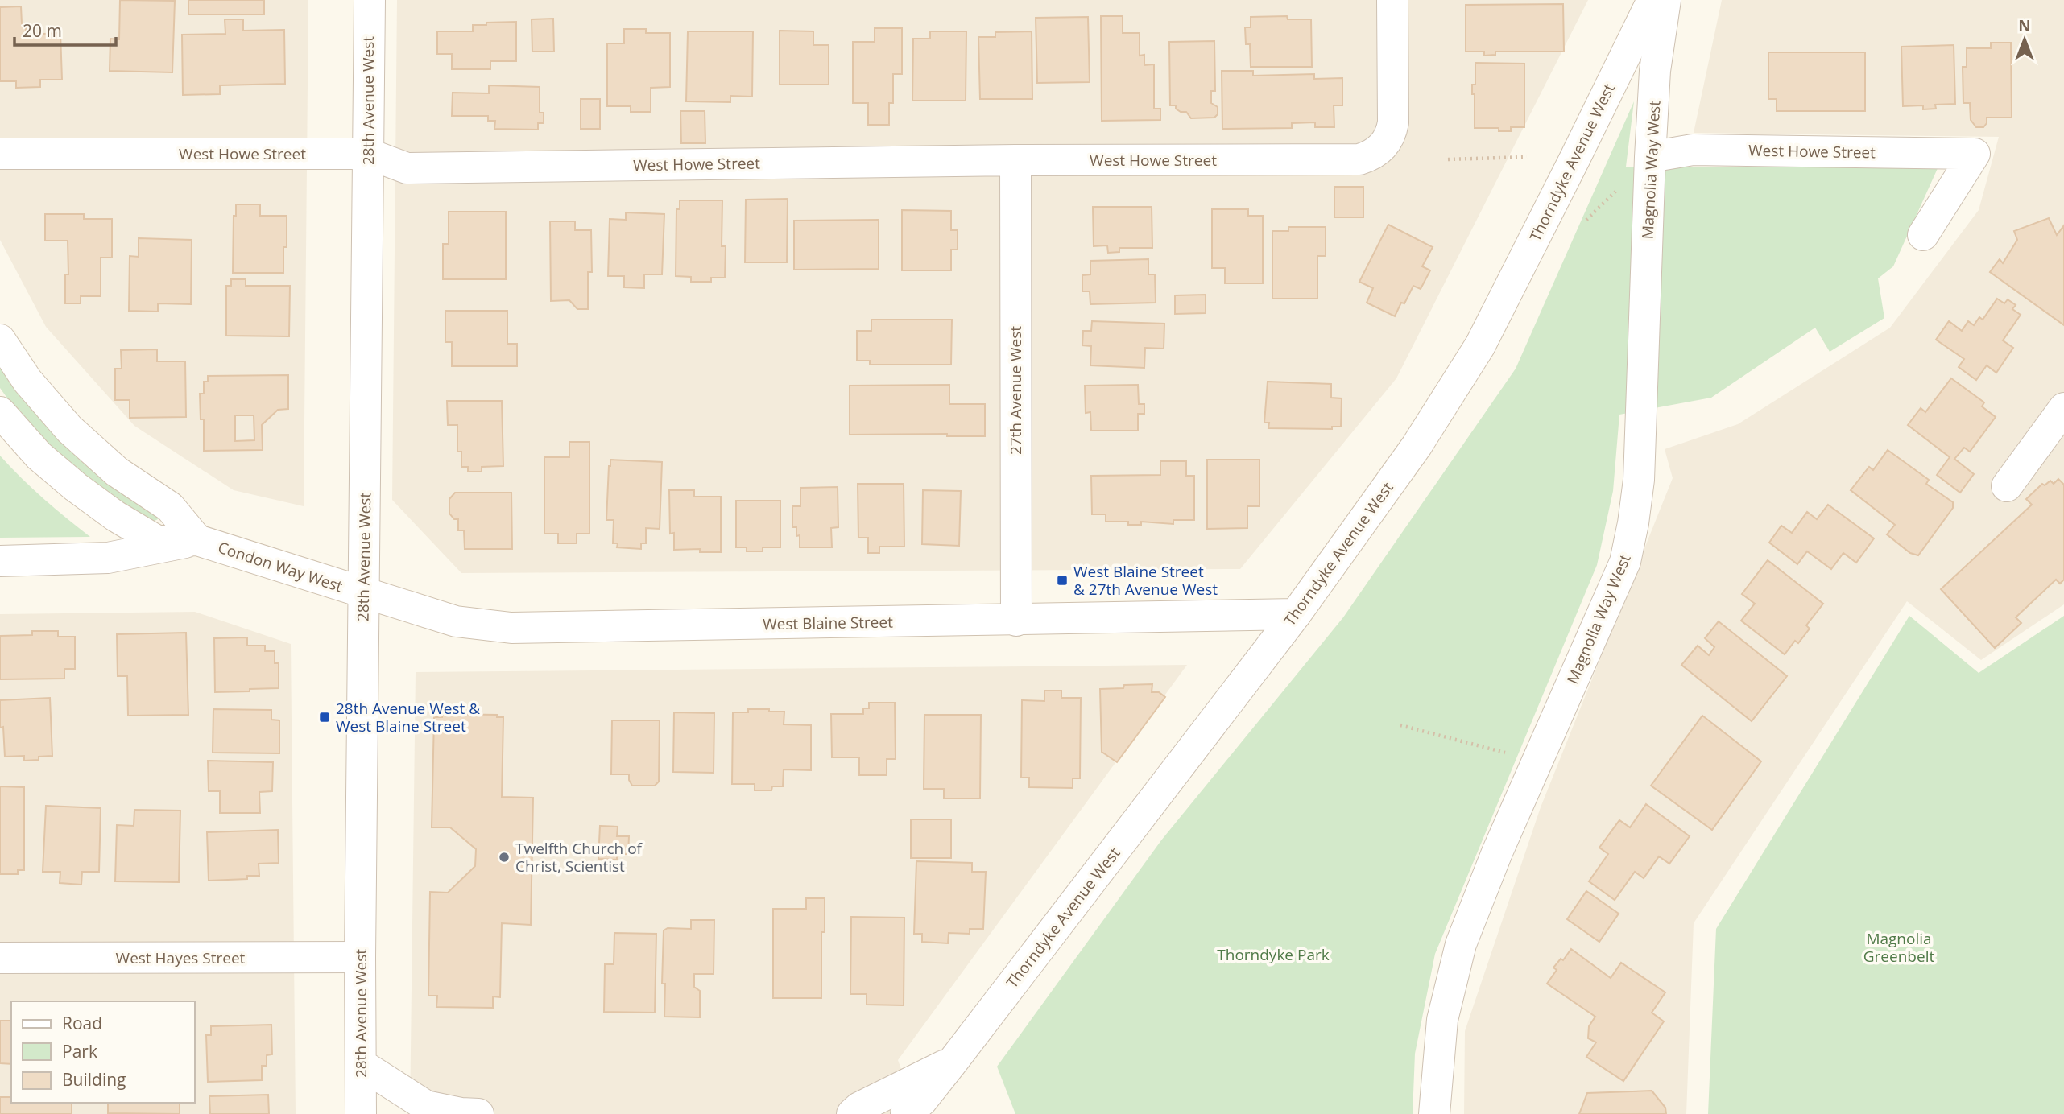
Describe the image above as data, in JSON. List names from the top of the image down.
{
  "streets": {
    "street": [
      "28th Avenue West",
      "West Howe Street",
      "Thorndyke Avenue West",
      "Magnolia Way West",
      "27th Avenue West",
      "Condon Way West",
      "West Blaine Street",
      "West Hayes Street"
    ]
  },
  "crossings": [
    ["28th Avenue West", "West Howe Street"],
    ["28th Avenue West", "Condon Way West"],
    ["28th Avenue West", "West Blaine Street"],
    ["28th Avenue West", "West Hayes Street"],
    ["West Howe Street", "Magnolia Way West"],
    ["West Howe Street", "27th Avenue West"],
    ["Thorndyke Avenue West", "West Blaine Street"],
    ["27th Avenue West", "West Blaine Street"],
    ["Condon Way West", "West Blaine Street"]
  ],
  "parks": ["Magnolia Greenbelt", "Thorndyke Park"],
  "places": {
    "transit": ["West Blaine Street & 27th Avenue West", "28th Avenue West & West Blaine Street"],
    "other": ["Twelfth Church of Christ, Scientist"]
  },
  "legend": ["Road", "Park", "Building"],
  "scale_bar": "20 m",
  "north": "top"
}
